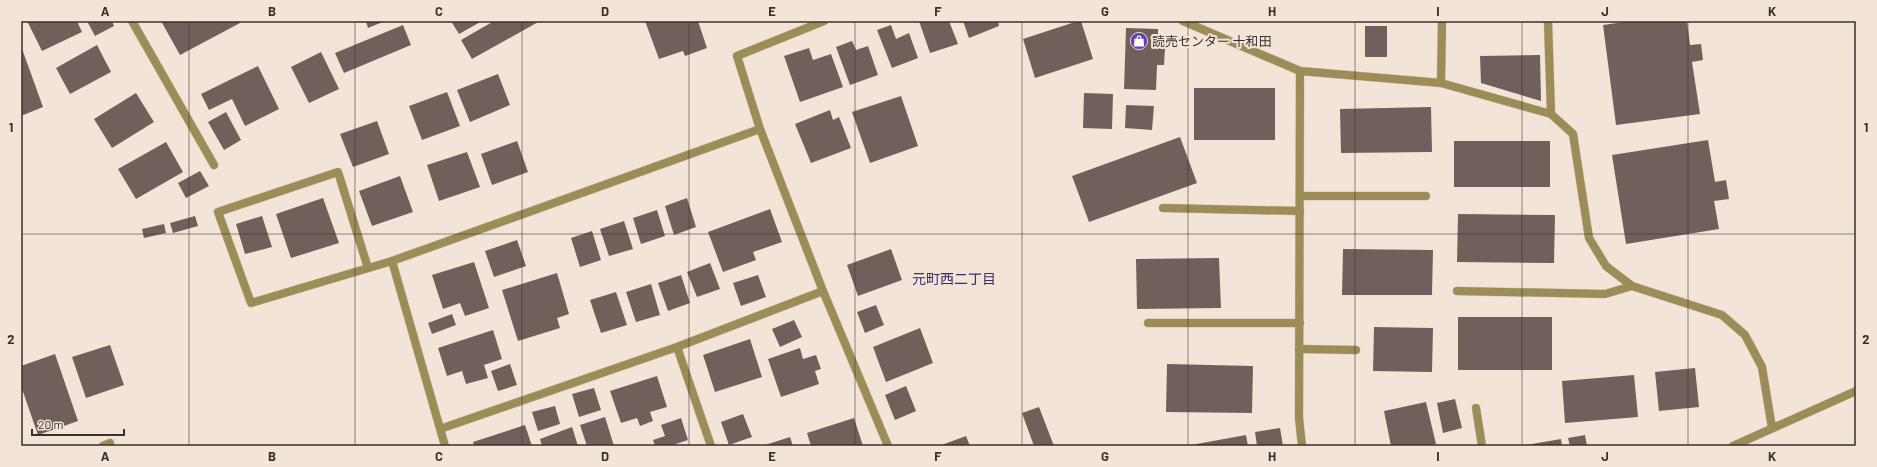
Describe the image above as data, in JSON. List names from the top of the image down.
{
  "districts": ["元町西二丁目"],
  "places": {
    "shop": ["読売センター 十和田"]
  },
  "scale_bar": "20 m",
  "grid": {
    "columns": [
      "A",
      "B",
      "C",
      "D",
      "E",
      "F",
      "G",
      "H",
      "I",
      "J",
      "K"
    ],
    "rows": ["1", "2"]
  }
}
